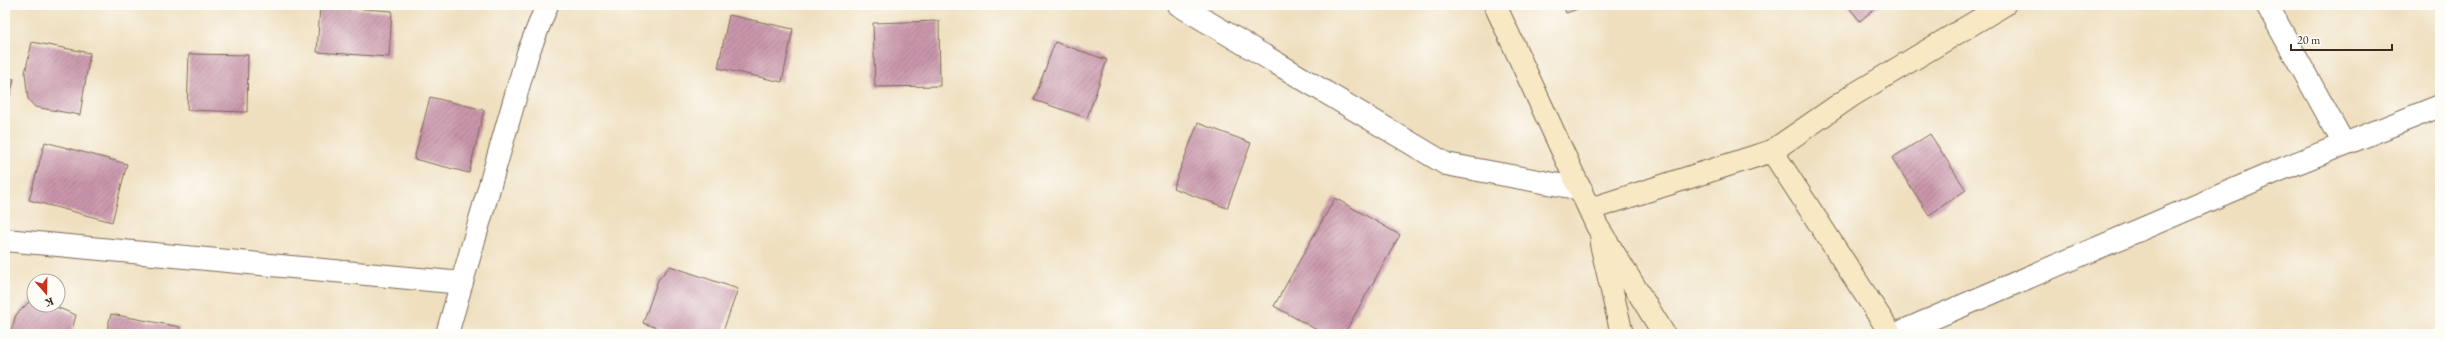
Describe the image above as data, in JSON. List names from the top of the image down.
{
  "scale_bar": "20 m",
  "north": "bottom"
}
